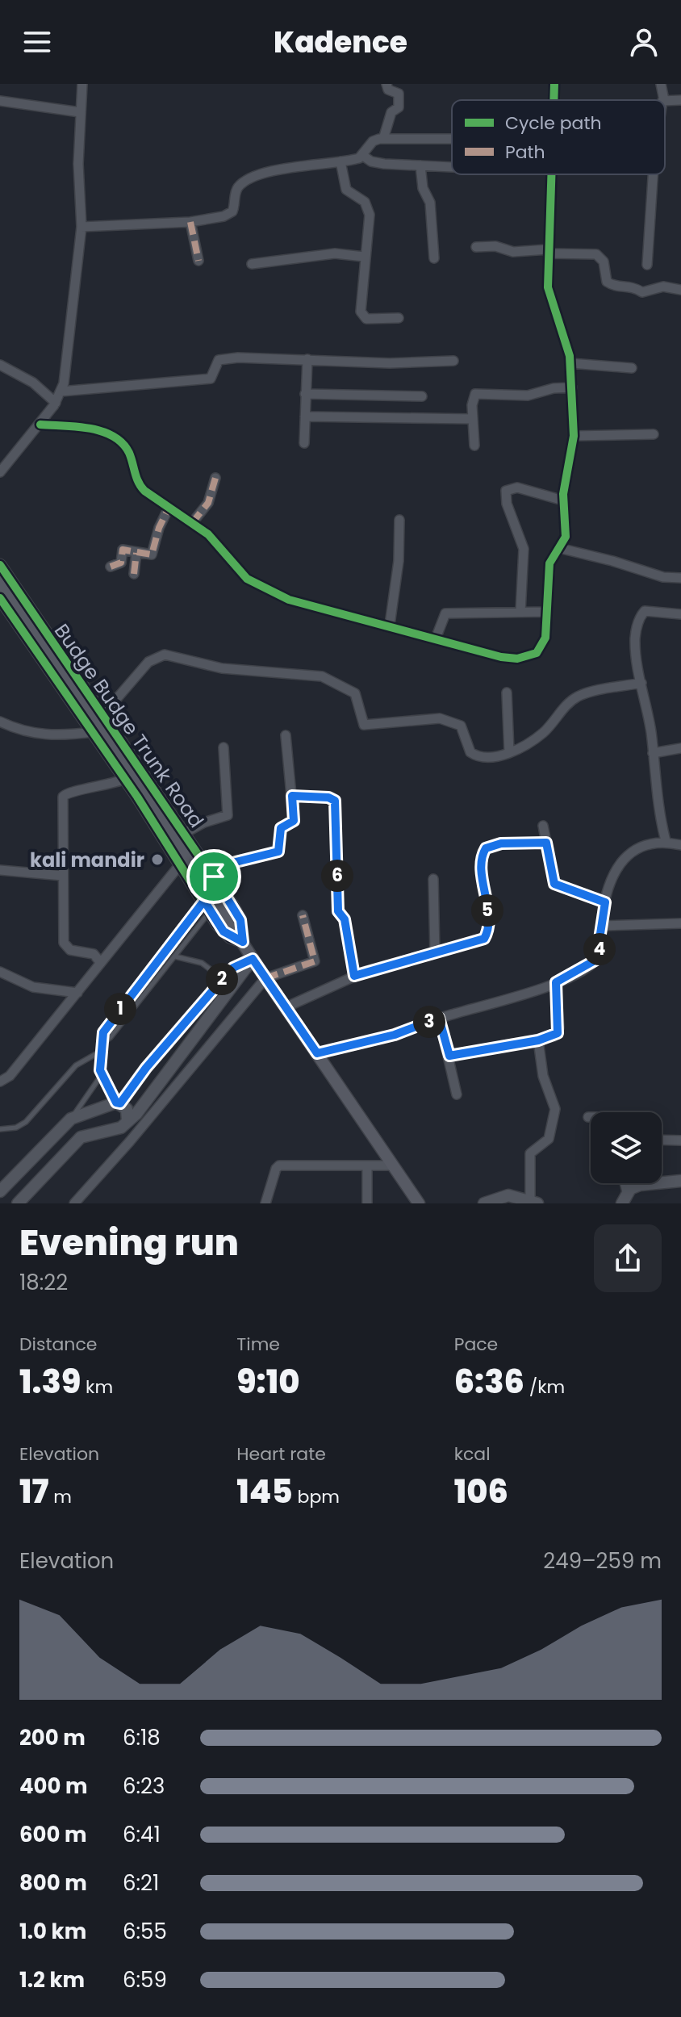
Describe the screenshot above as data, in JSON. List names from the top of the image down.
{
  "streets": {
    "street": ["Budge Budge Trunk Road"]
  },
  "places": ["kali mandir"],
  "legend": ["Cycle path", "Path"],
  "page": {
    "header": "Kadence",
    "pins": [
      "6",
      "5",
      "4",
      "2",
      "1",
      "3"
    ],
    "heading": ["Evening run", "18:22"],
    "stats": [
      ["Distance", "1.39 km"],
      ["Time", "9:10"],
      ["Pace", "6:36 /km"],
      ["Elevation", "17 m"],
      ["Heart rate", "145 bpm"],
      ["kcal", "106"]
    ],
    "chart": ["Elevation", "249–259 m"],
    "list": [
      {
        "name": "200 m",
        "note": "6:18"
      },
      {
        "name": "400 m",
        "note": "6:23"
      },
      {
        "name": "600 m",
        "note": "6:41"
      },
      {
        "name": "800 m",
        "note": "6:21"
      },
      {
        "name": "1.0 km",
        "note": "6:55"
      },
      {
        "name": "1.2 km",
        "note": "6:59"
      }
    ]
  }
}
